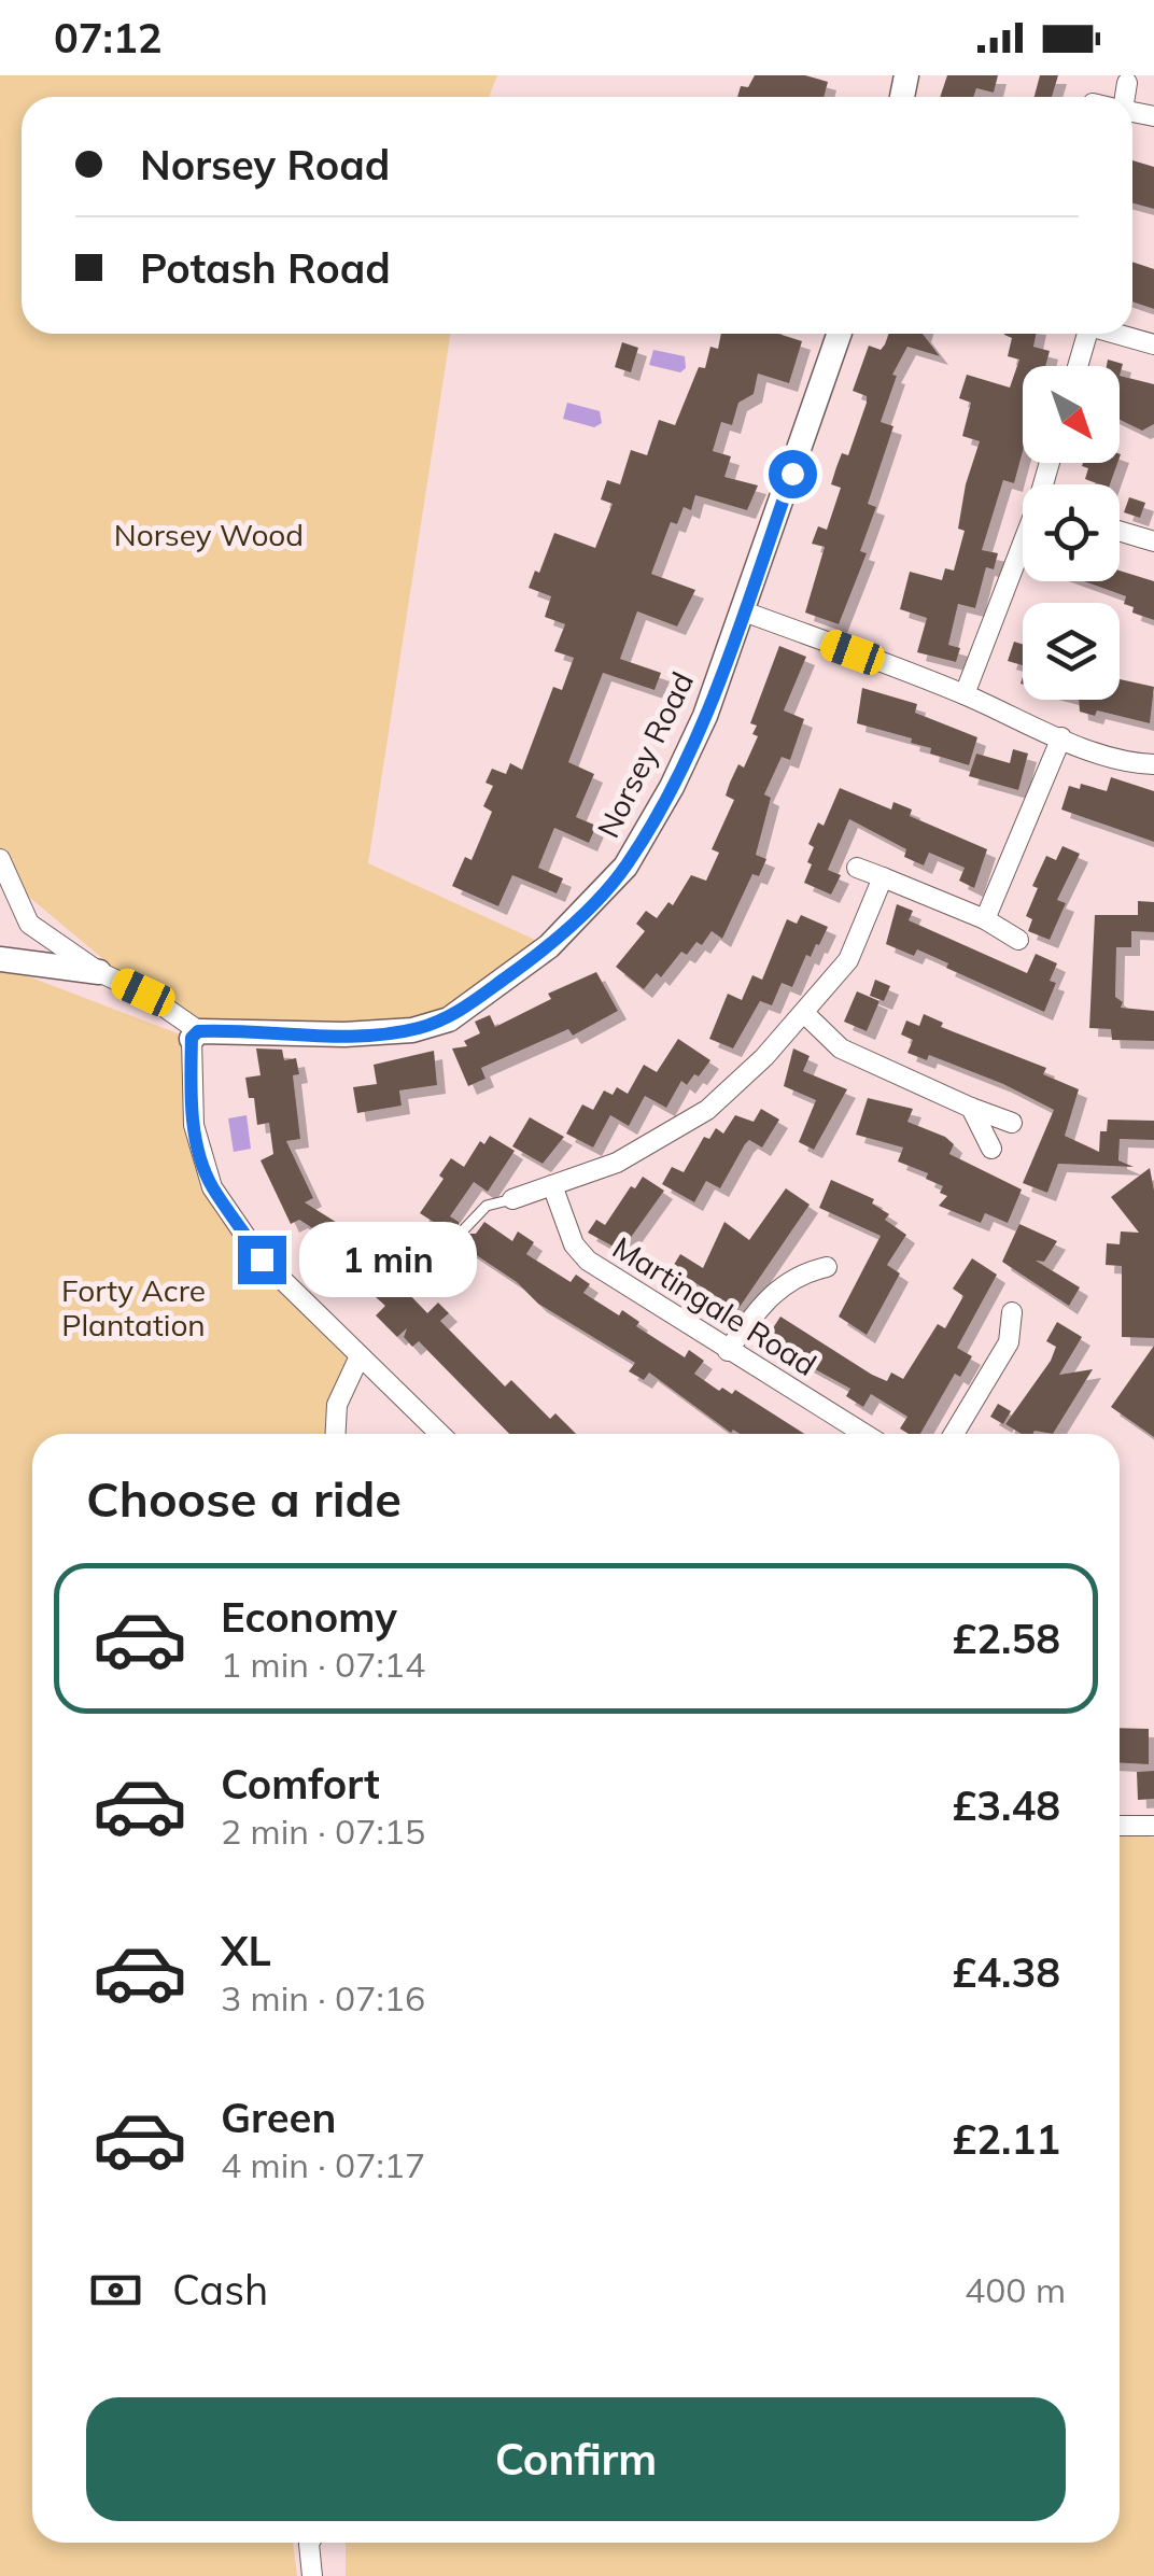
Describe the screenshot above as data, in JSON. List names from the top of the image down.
{
  "streets": {
    "street": ["Norsey Road", "Martingale Road"]
  },
  "parks": ["Norsey Wood", "Forty Acre Plantation"],
  "north": "bottom right",
  "page": {
    "status": "07:12",
    "banner": ["Norsey Road", "Potash Road"],
    "bubble": "1 min",
    "heading": "Choose a ride",
    "list": [
      {
        "name": "Economy",
        "note": "1 min · 07:14",
        "value": "£2.58"
      },
      {
        "name": "Comfort",
        "note": "2 min · 07:15",
        "value": "£3.48"
      },
      {
        "name": "XL",
        "note": "3 min · 07:16",
        "value": "£4.38"
      },
      {
        "name": "Green",
        "note": "4 min · 07:17",
        "value": "£2.11"
      }
    ],
    "pay": ["Cash", "400 m"],
    "buttons": "Confirm"
  }
}
